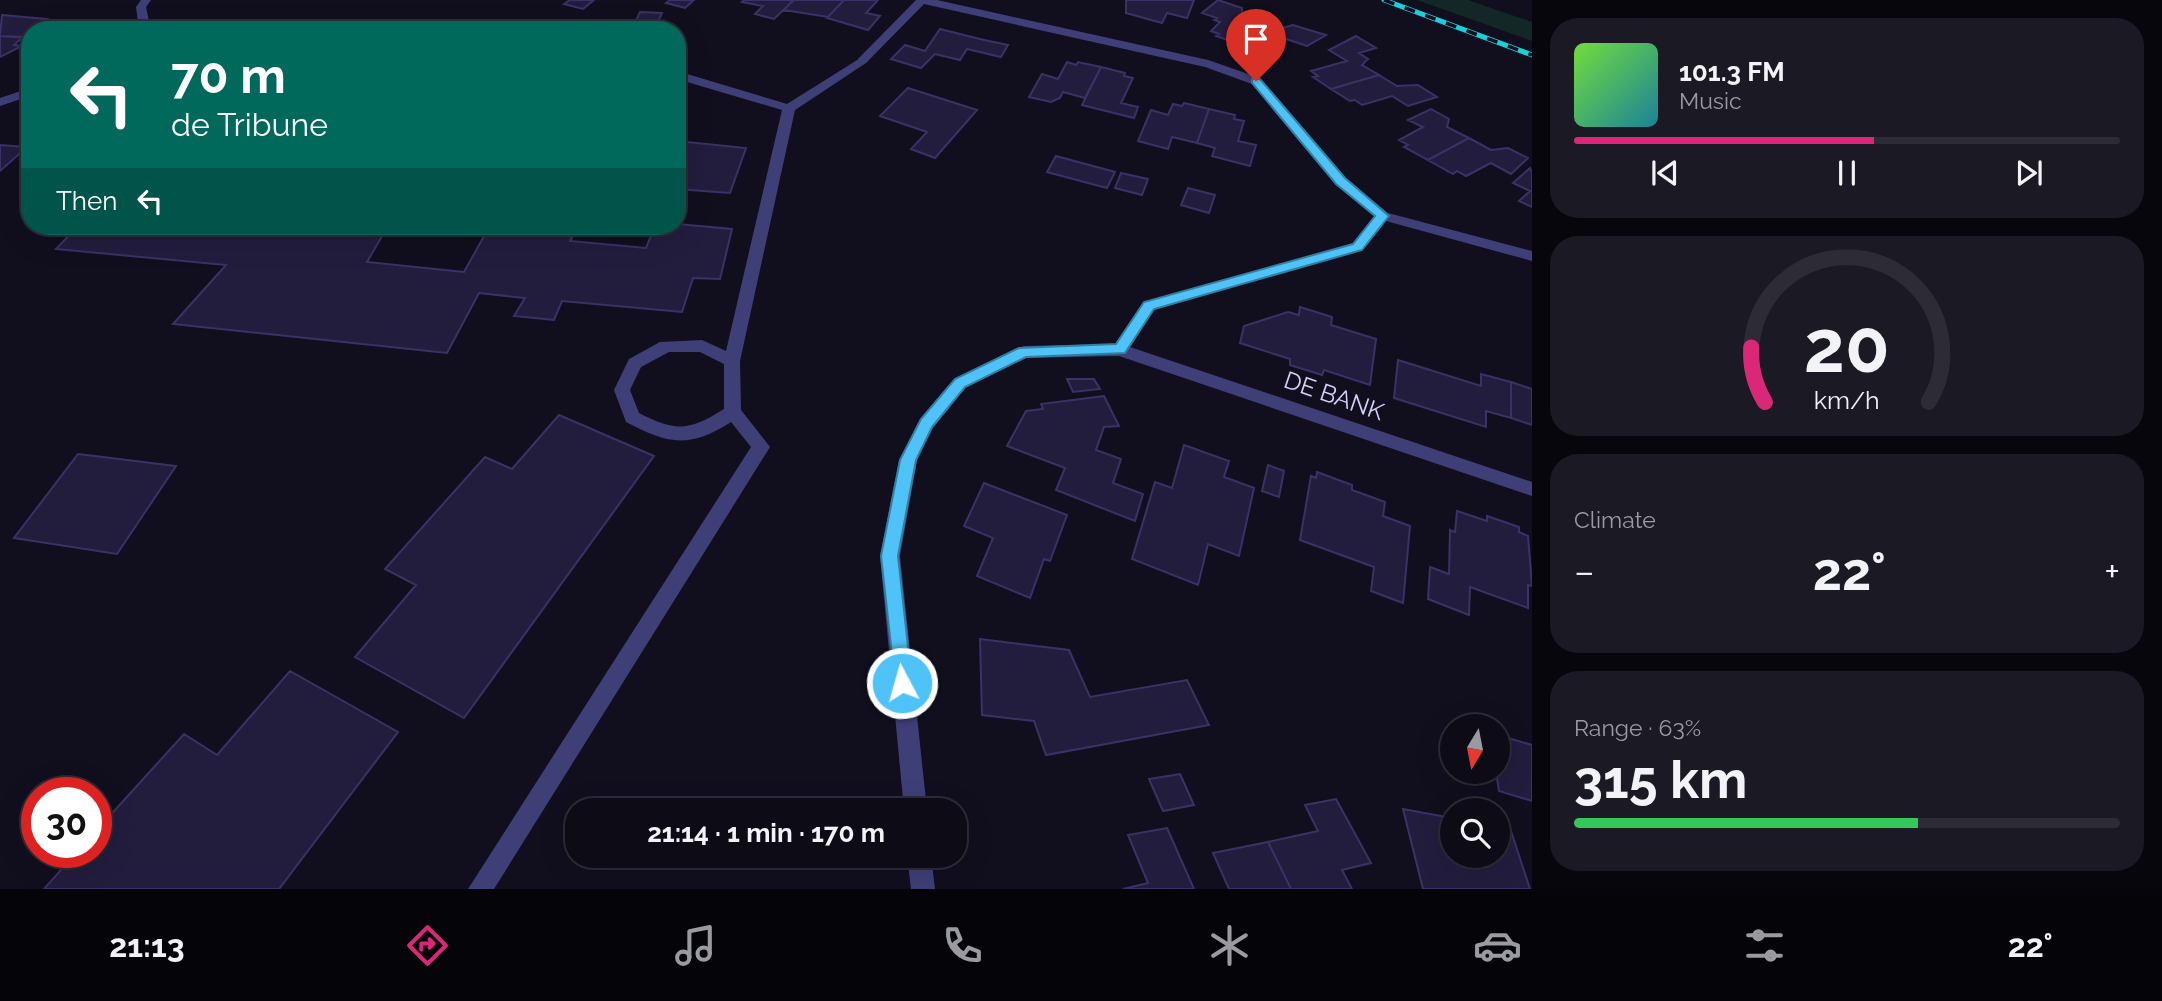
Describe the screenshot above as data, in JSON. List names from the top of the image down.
{
  "streets": {
    "street": ["DE BANK"]
  },
  "north": "bottom",
  "page": {
    "turn": ["70 m", "de Tribune"],
    "song": ["101.3 FM", "Music"],
    "then": "Then",
    "tile": [
      "Climate",
      ["Range · 63%", "315 km"]
    ],
    "heat": ["−", "22°", "+"],
    "limit": "30",
    "trip": "21:14 · 1 min · 170 m",
    "tabs": ["21:13", "22°"],
    "gauge": ["20", "km/h"]
  }
}
